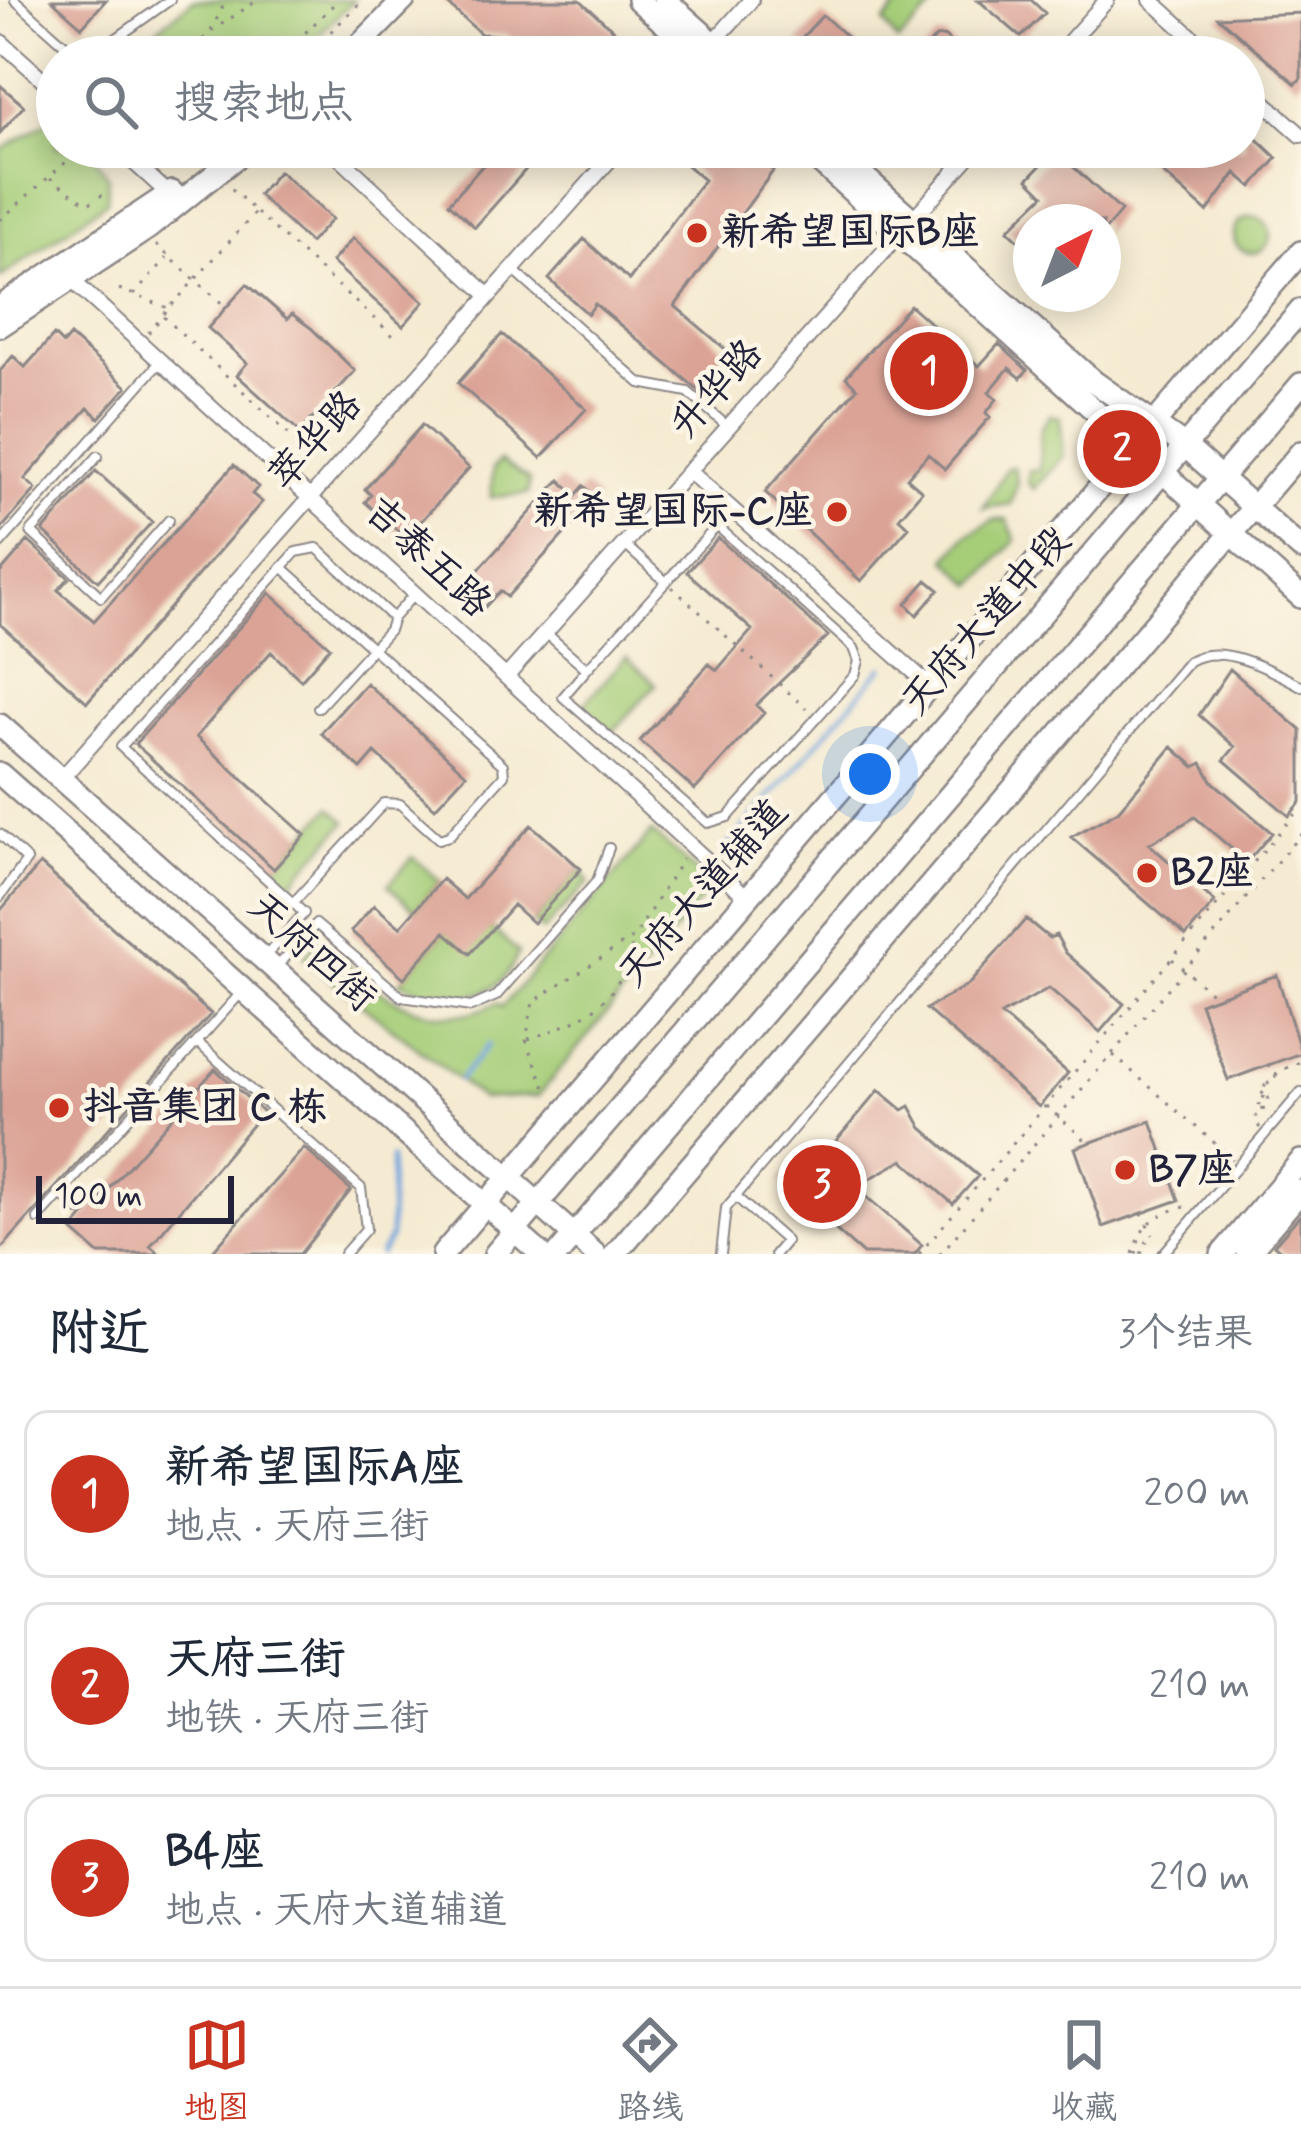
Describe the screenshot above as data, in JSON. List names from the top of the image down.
{
  "streets": {
    "street": [
      "升华路",
      "萃华路",
      "吉泰五路",
      "天府大道中段",
      "天府大道辅道",
      "天府四街"
    ]
  },
  "crossings": [
    ["升华路", "吉泰五路"],
    ["萃华路", "吉泰五路"],
    ["萃华路", "天府四街"],
    ["吉泰五路", "天府大道辅道"],
    ["天府大道中段", "天府四街"],
    ["天府大道辅道", "天府四街"]
  ],
  "places": [
    "新希望国际B座",
    "新希望国际-C座",
    "B2座",
    "抖音集团 C 栋",
    "B7座"
  ],
  "scale_bar": "100 m",
  "north": "top right",
  "page": {
    "search": "搜索地点",
    "pins": ["1", "2", "3"],
    "scale": "100 m",
    "heading": ["附近", "3个结果"],
    "list": [
      {
        "mark": "1",
        "name": "新希望国际A座",
        "note": "地点 · 天府三街",
        "value": "200 m"
      },
      {
        "mark": "2",
        "name": "天府三街",
        "note": "地铁 · 天府三街",
        "value": "210 m"
      },
      {
        "mark": "3",
        "name": "B4座",
        "note": "地点 · 天府大道辅道",
        "value": "210 m"
      }
    ],
    "nav": ["地图", "路线", "收藏"]
  }
}
